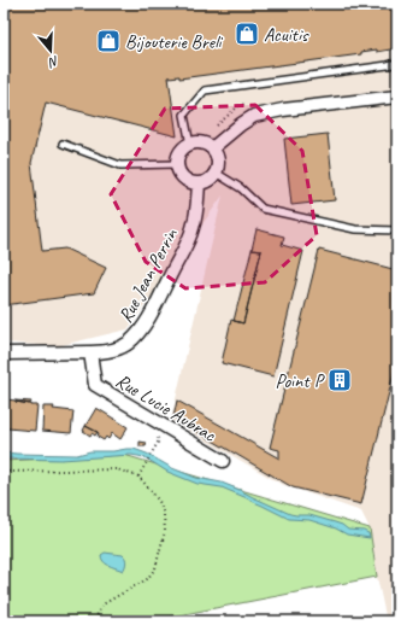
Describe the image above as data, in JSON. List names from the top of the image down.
{
  "streets": {
    "street": ["Rue Jean Perrin", "Rue Lucie Aubrac"]
  },
  "crossings": [
    ["Rue Jean Perrin", "Rue Lucie Aubrac"]
  ],
  "places": {
    "shop": ["Acuitis", "Bijouterie Breli"],
    "building": ["Point P"]
  },
  "north": "bottom"
}
